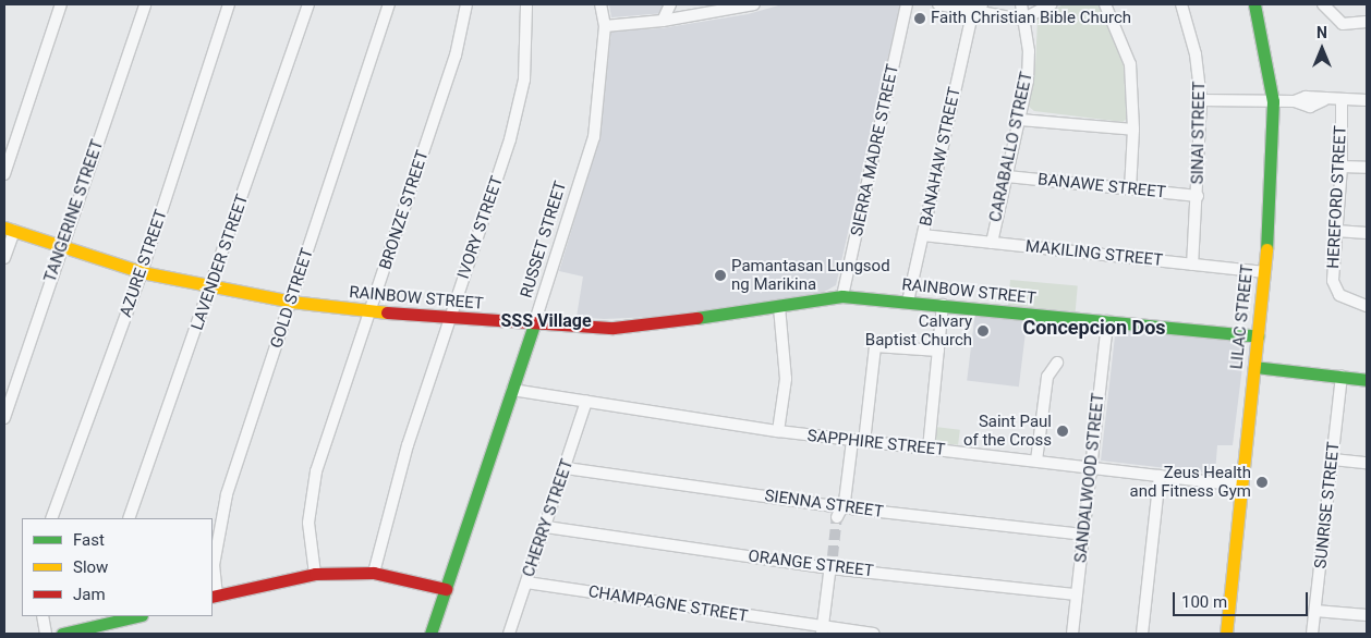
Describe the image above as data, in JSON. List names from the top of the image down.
{
  "streets": {
    "street": [
      "SINAI STREET",
      "CARABALLO STREET",
      "SIERRA MADRE STREET",
      "BANAHAW STREET",
      "BANAWE STREET",
      "HEREFORD STREET",
      "BRONZE STREET",
      "TANGERINE STREET",
      "IVORY STREET",
      "RUSSET STREET",
      "MAKILING STREET",
      "LAVENDER STREET",
      "AZURE STREET",
      "RAINBOW STREET",
      "GOLD STREET",
      "LILAC STREET",
      "SAPPHIRE STREET",
      "SANDALWOOD STREET",
      "SIENNA STREET",
      "SUNRISE STREET",
      "CHERRY STREET",
      "ORANGE STREET",
      "CHAMPAGNE STREET"
    ]
  },
  "crossings": [
    ["SINAI STREET", "BANAWE STREET"],
    ["SINAI STREET", "MAKILING STREET"],
    ["CARABALLO STREET", "BANAWE STREET"],
    ["CARABALLO STREET", "MAKILING STREET"],
    ["SIERRA MADRE STREET", "RAINBOW STREET"],
    ["BANAHAW STREET", "MAKILING STREET"],
    ["BANAHAW STREET", "RAINBOW STREET"],
    ["BRONZE STREET", "RAINBOW STREET"],
    ["TANGERINE STREET", "RAINBOW STREET"],
    ["IVORY STREET", "RAINBOW STREET"],
    ["RUSSET STREET", "RAINBOW STREET"],
    ["RUSSET STREET", "SAPPHIRE STREET"],
    ["MAKILING STREET", "LILAC STREET"],
    ["LAVENDER STREET", "RAINBOW STREET"],
    ["AZURE STREET", "RAINBOW STREET"],
    ["RAINBOW STREET", "GOLD STREET"],
    ["RAINBOW STREET", "LILAC STREET"],
    ["RAINBOW STREET", "SANDALWOOD STREET"],
    ["LILAC STREET", "SAPPHIRE STREET"],
    ["SAPPHIRE STREET", "SANDALWOOD STREET"],
    ["SAPPHIRE STREET", "CHERRY STREET"],
    ["SANDALWOOD STREET", "SIENNA STREET"],
    ["SANDALWOOD STREET", "ORANGE STREET"],
    ["SIENNA STREET", "CHERRY STREET"],
    ["CHERRY STREET", "ORANGE STREET"],
    ["CHERRY STREET", "CHAMPAGNE STREET"]
  ],
  "districts": ["SSS Village", "Concepcion Dos"],
  "places": [
    "Faith Christian Bible Church",
    "Pamantasan Lungsod ng Marikina",
    "Calvary Baptist Church",
    "Saint Paul of the Cross",
    "Zeus Health and Fitness Gym"
  ],
  "legend": ["Fast", "Slow", "Jam"],
  "scale_bar": "100 m",
  "north": "top"
}
